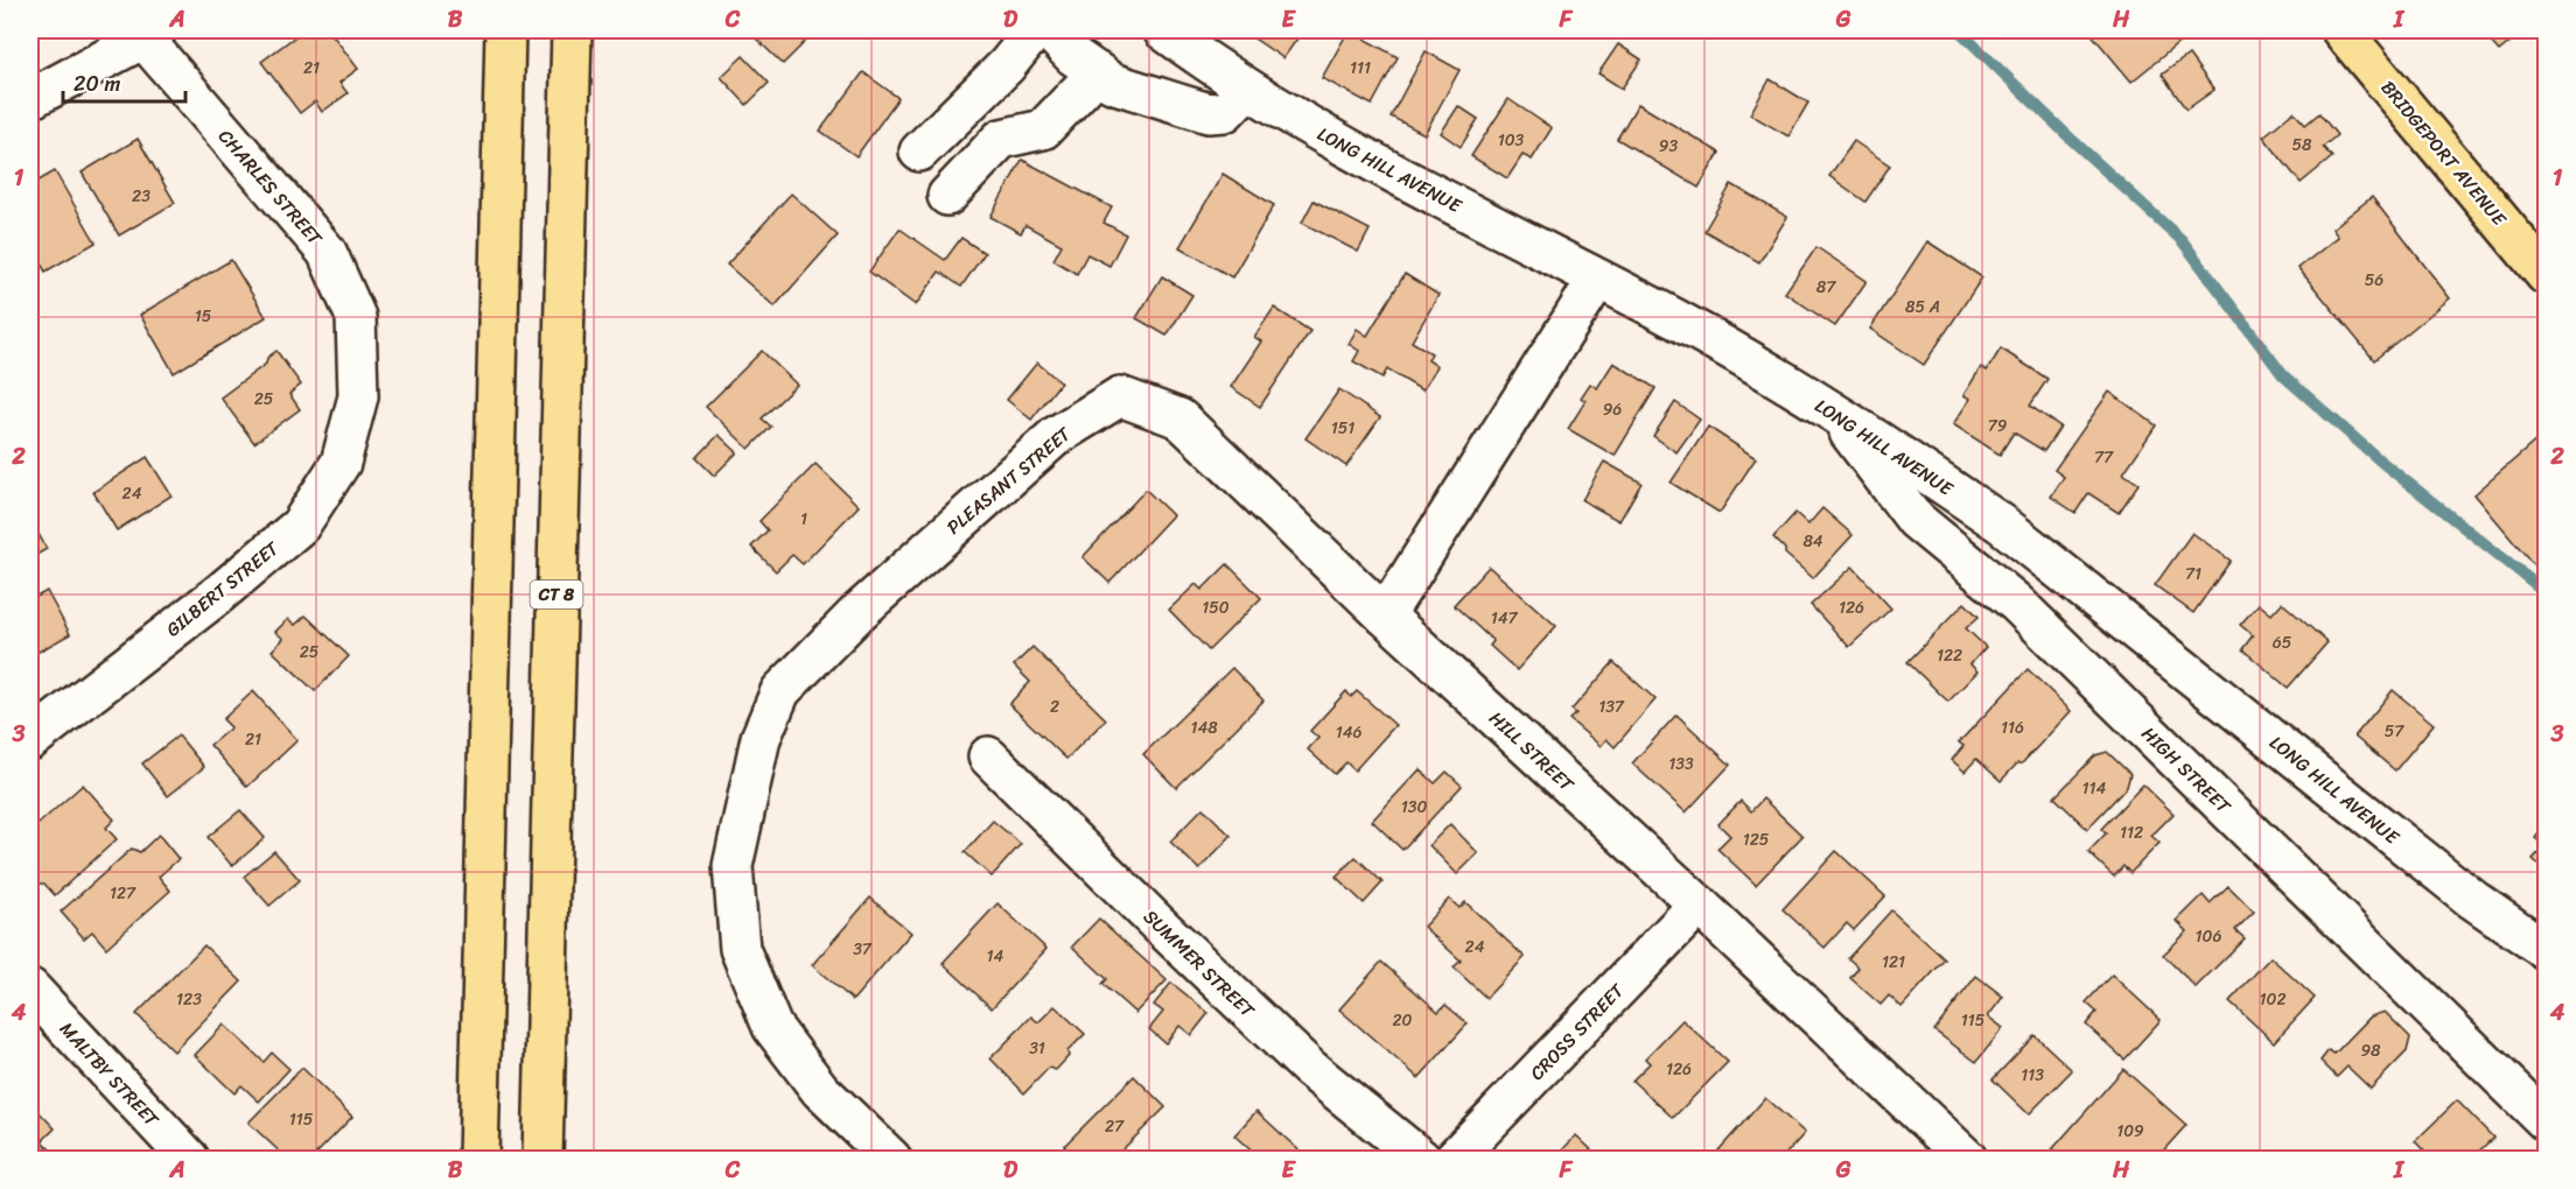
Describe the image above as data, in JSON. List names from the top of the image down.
{
  "streets": {
    "main road": ["BRIDGEPORT AVENUE", "CT 8"],
    "street": [
      "LONG HILL AVENUE",
      "CHARLES STREET",
      "PLEASANT STREET",
      "GILBERT STREET",
      "HILL STREET",
      "HIGH STREET",
      "SUMMER STREET",
      "CROSS STREET",
      "MALTBY STREET"
    ]
  },
  "crossings": [
    ["LONG HILL AVENUE", "HIGH STREET"],
    ["CHARLES STREET", "GILBERT STREET"],
    ["PLEASANT STREET", "HILL STREET"],
    ["HILL STREET", "CROSS STREET"]
  ],
  "house_numbers": [
    "21",
    "111",
    "103",
    "58",
    "93",
    "23",
    "56",
    "87",
    "85 A",
    "15",
    "25",
    "96",
    "79",
    "151",
    "77",
    "24",
    "1",
    "84",
    "71",
    "150",
    "126",
    "147",
    "65",
    "25",
    "122",
    "2",
    "137",
    "148",
    "116",
    "57",
    "146",
    "21",
    "133",
    "114",
    "130",
    "112",
    "125",
    "127",
    "106",
    "24",
    "37",
    "14",
    "121",
    "123",
    "102",
    "20",
    "115",
    "31",
    "98",
    "126",
    "113",
    "115",
    "27",
    "109"
  ],
  "scale_bar": "20 m",
  "grid": {
    "columns": [
      "A",
      "B",
      "C",
      "D",
      "E",
      "F",
      "G",
      "H",
      "I"
    ],
    "rows": [
      "1",
      "2",
      "3",
      "4"
    ]
  }
}
